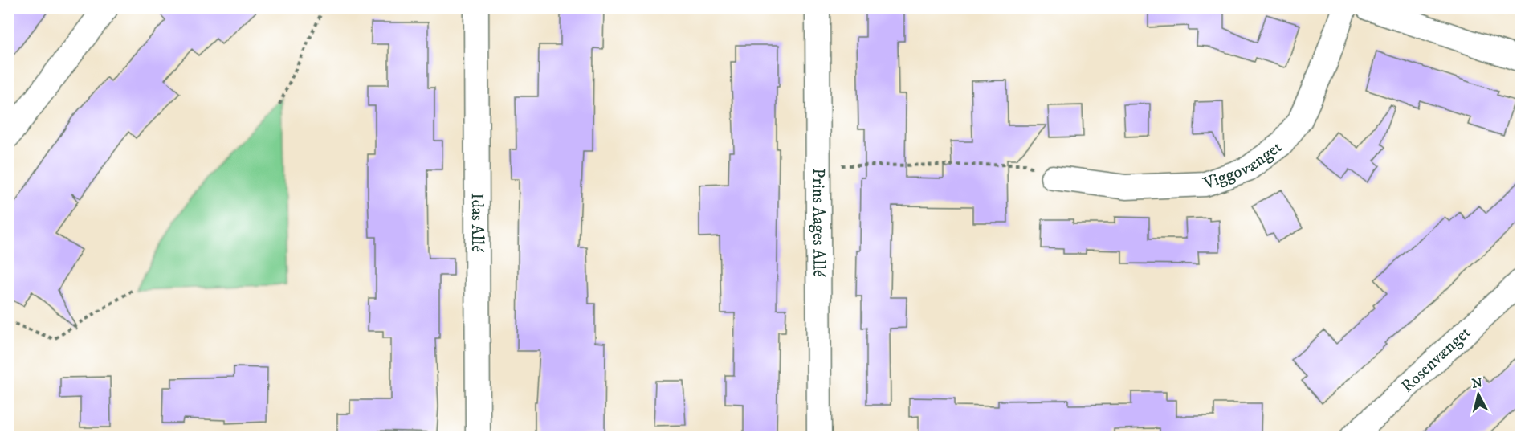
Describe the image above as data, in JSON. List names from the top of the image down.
{
  "streets": {
    "street": [
      "Viggovænget",
      "Idas Allé",
      "Prins Aages Allé",
      "Rosenvænget"
    ]
  },
  "north": "top"
}
